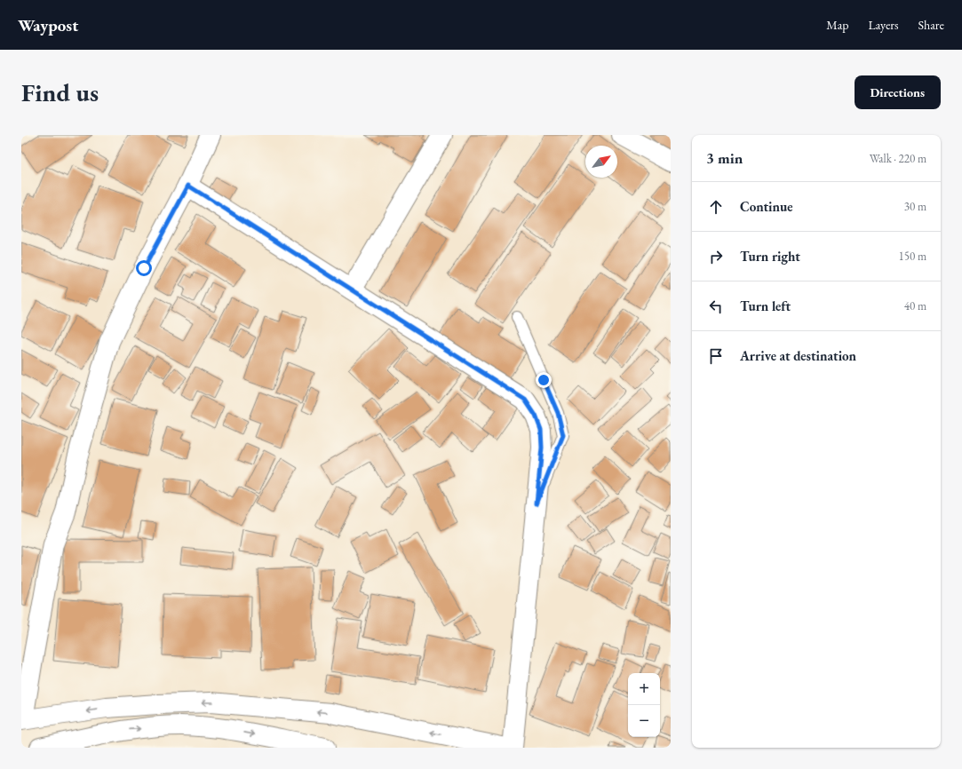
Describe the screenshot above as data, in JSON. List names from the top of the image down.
{
  "north": "top right",
  "page": {
    "header": "Waypost",
    "nav": ["Map", "Layers", "Share"],
    "buttons": "Directions",
    "title": "Find us",
    "heading": ["3 min", "Walk · 220 m"],
    "list": [
      ["Continue", "30 m"],
      ["Turn right", "150 m"],
      ["Turn left", "40 m"],
      "Arrive at destination"
    ],
    "map_buttons": ["+", "−"]
  }
}
